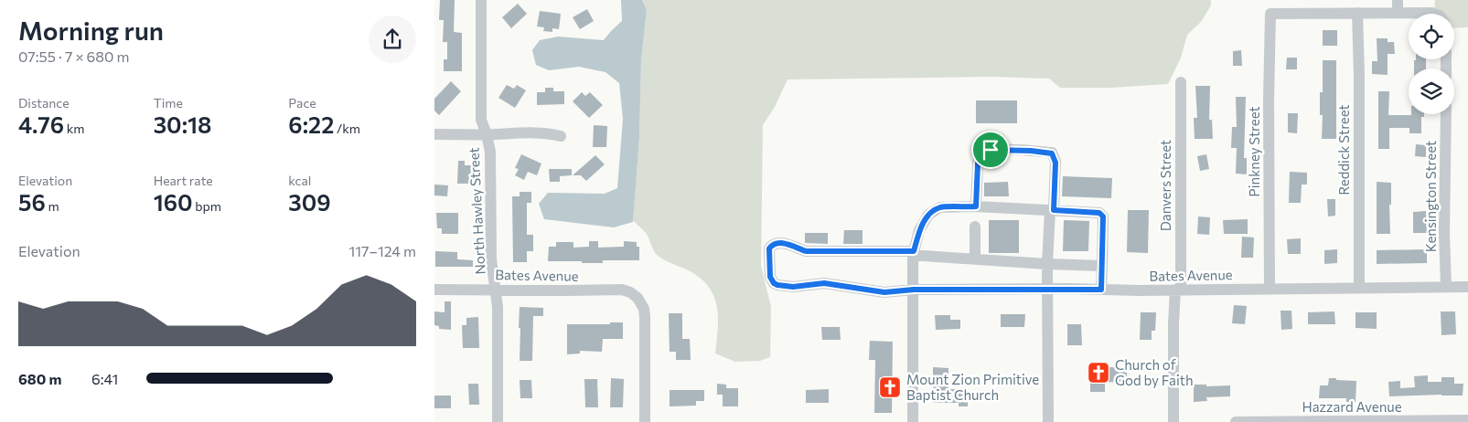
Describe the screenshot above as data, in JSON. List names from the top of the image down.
{
  "streets": {
    "street": [
      "Reddick Street",
      "Pinkney Street",
      "Danvers Street",
      "Kensington Street",
      "North Hawley Street",
      "Bates Avenue",
      "Hazzard Avenue"
    ]
  },
  "crossings": [
    ["Reddick Street", "Pinkney Street"],
    ["Reddick Street", "Bates Avenue"],
    ["Pinkney Street", "Bates Avenue"],
    ["Danvers Street", "Bates Avenue"],
    ["Kensington Street", "Bates Avenue"],
    ["North Hawley Street", "Bates Avenue"]
  ],
  "places": {
    "church": ["Church of God by Faith", "Mount Zion Primitive Baptist Church"]
  },
  "page": {
    "heading": ["Morning run", "07:55 · 7 × 680 m"],
    "stats": [
      ["Distance", "4.76 km"],
      ["Time", "30:18"],
      ["Pace", "6:22 /km"],
      ["Elevation", "56 m"],
      ["Heart rate", "160 bpm"],
      ["kcal", "309"]
    ],
    "chart": ["Elevation", "117–124 m"],
    "list": [
      {
        "name": "680 m",
        "note": "6:41"
      }
    ]
  }
}
